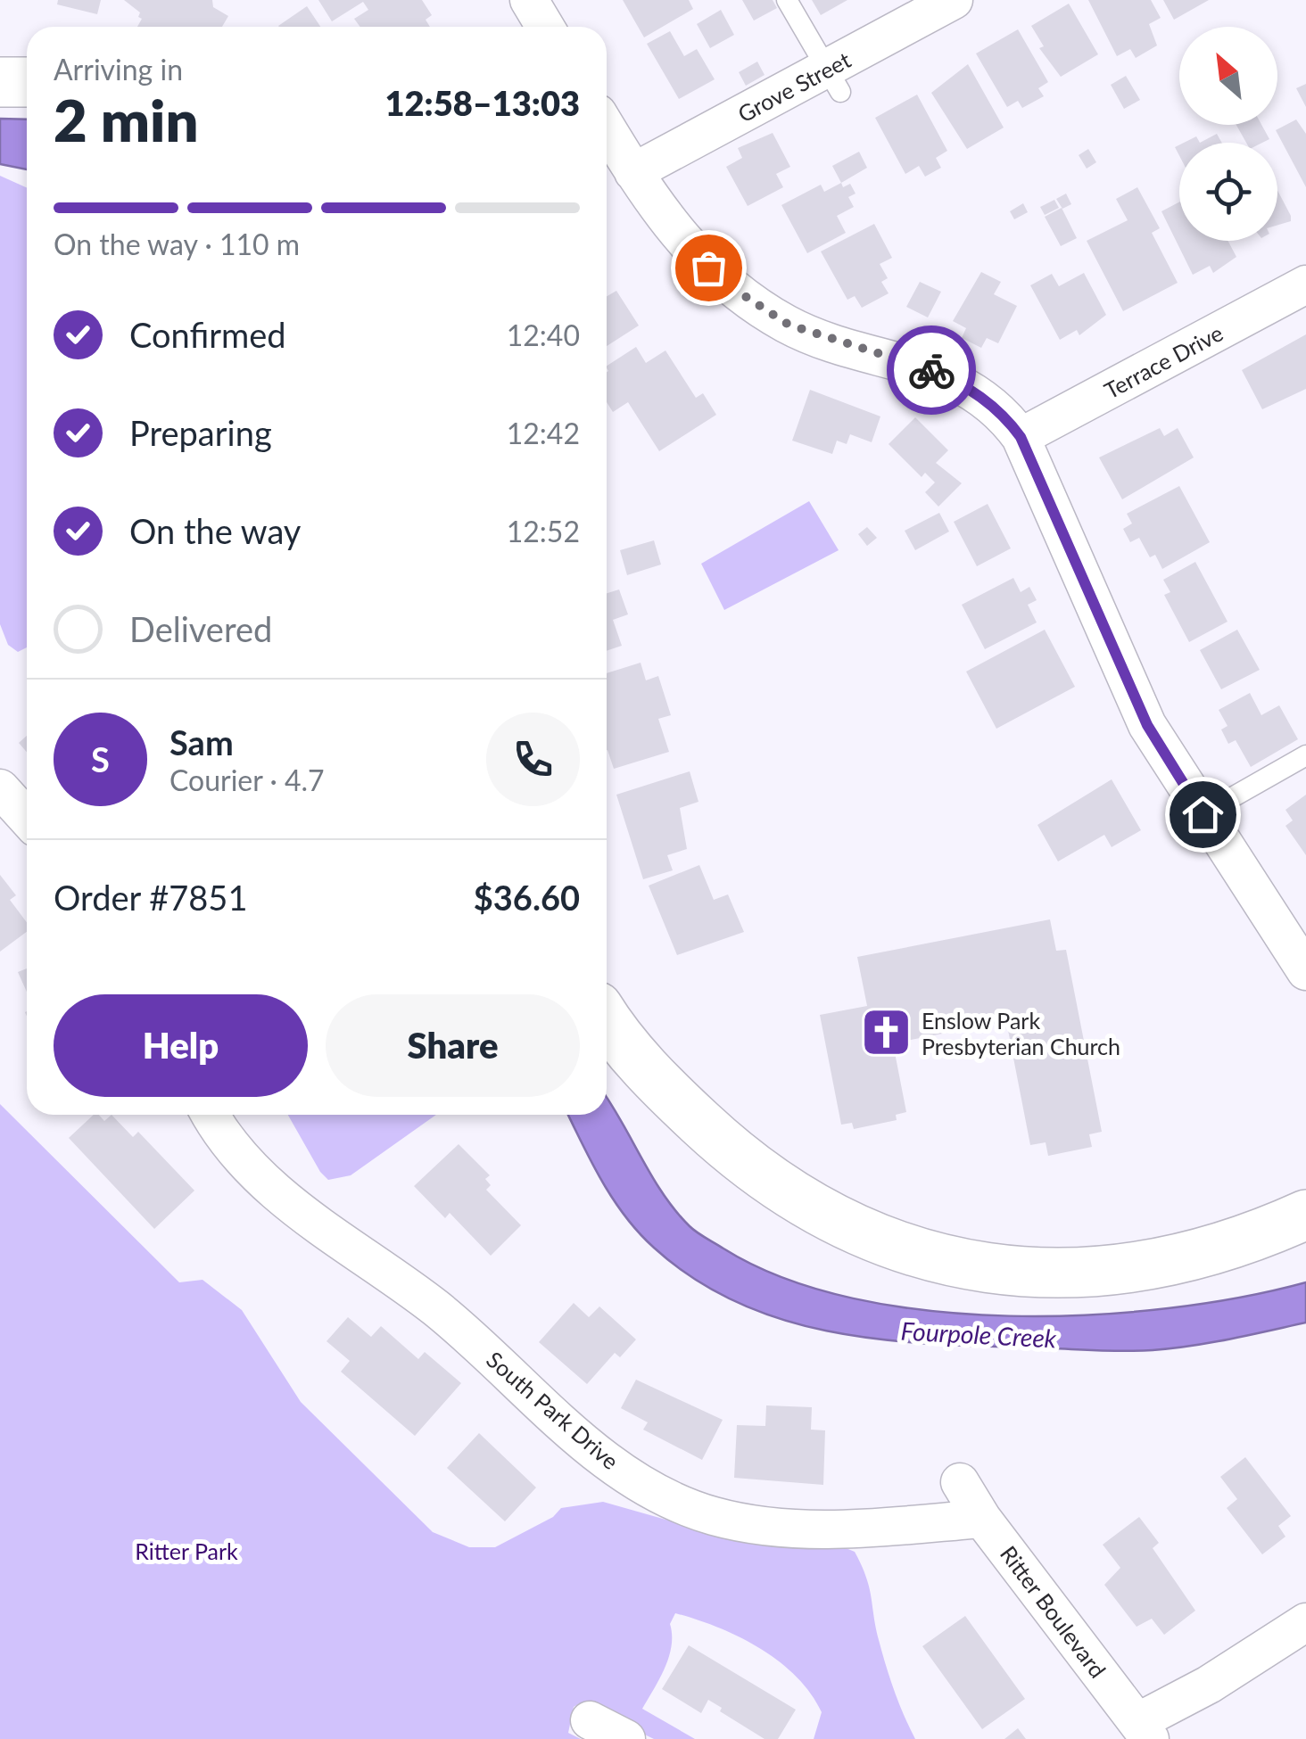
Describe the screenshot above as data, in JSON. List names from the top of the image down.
{
  "streets": {
    "street": [
      "Grove Street",
      "Terrace Drive",
      "South Park Drive",
      "Ritter Boulevard"
    ]
  },
  "crossings": [
    ["South Park Drive", "Ritter Boulevard"]
  ],
  "water": ["Fourpole Creek"],
  "parks": ["Ritter Park"],
  "places": {
    "church": ["Enslow Park Presbyterian Church"]
  },
  "north": "top left",
  "page": {
    "heading": ["2 min", "Arriving in", "12:58–13:03"],
    "panel": [
      "Sam",
      "Courier · 4.7",
      "Order #7851",
      "$36.60"
    ],
    "bar": "On the way · 110 m",
    "list": [
      ["Confirmed", "12:40"],
      ["Preparing", "12:42"],
      ["On the way", "12:52"],
      "Delivered"
    ],
    "round": "S",
    "buttons": ["Help", "Share"]
  }
}
